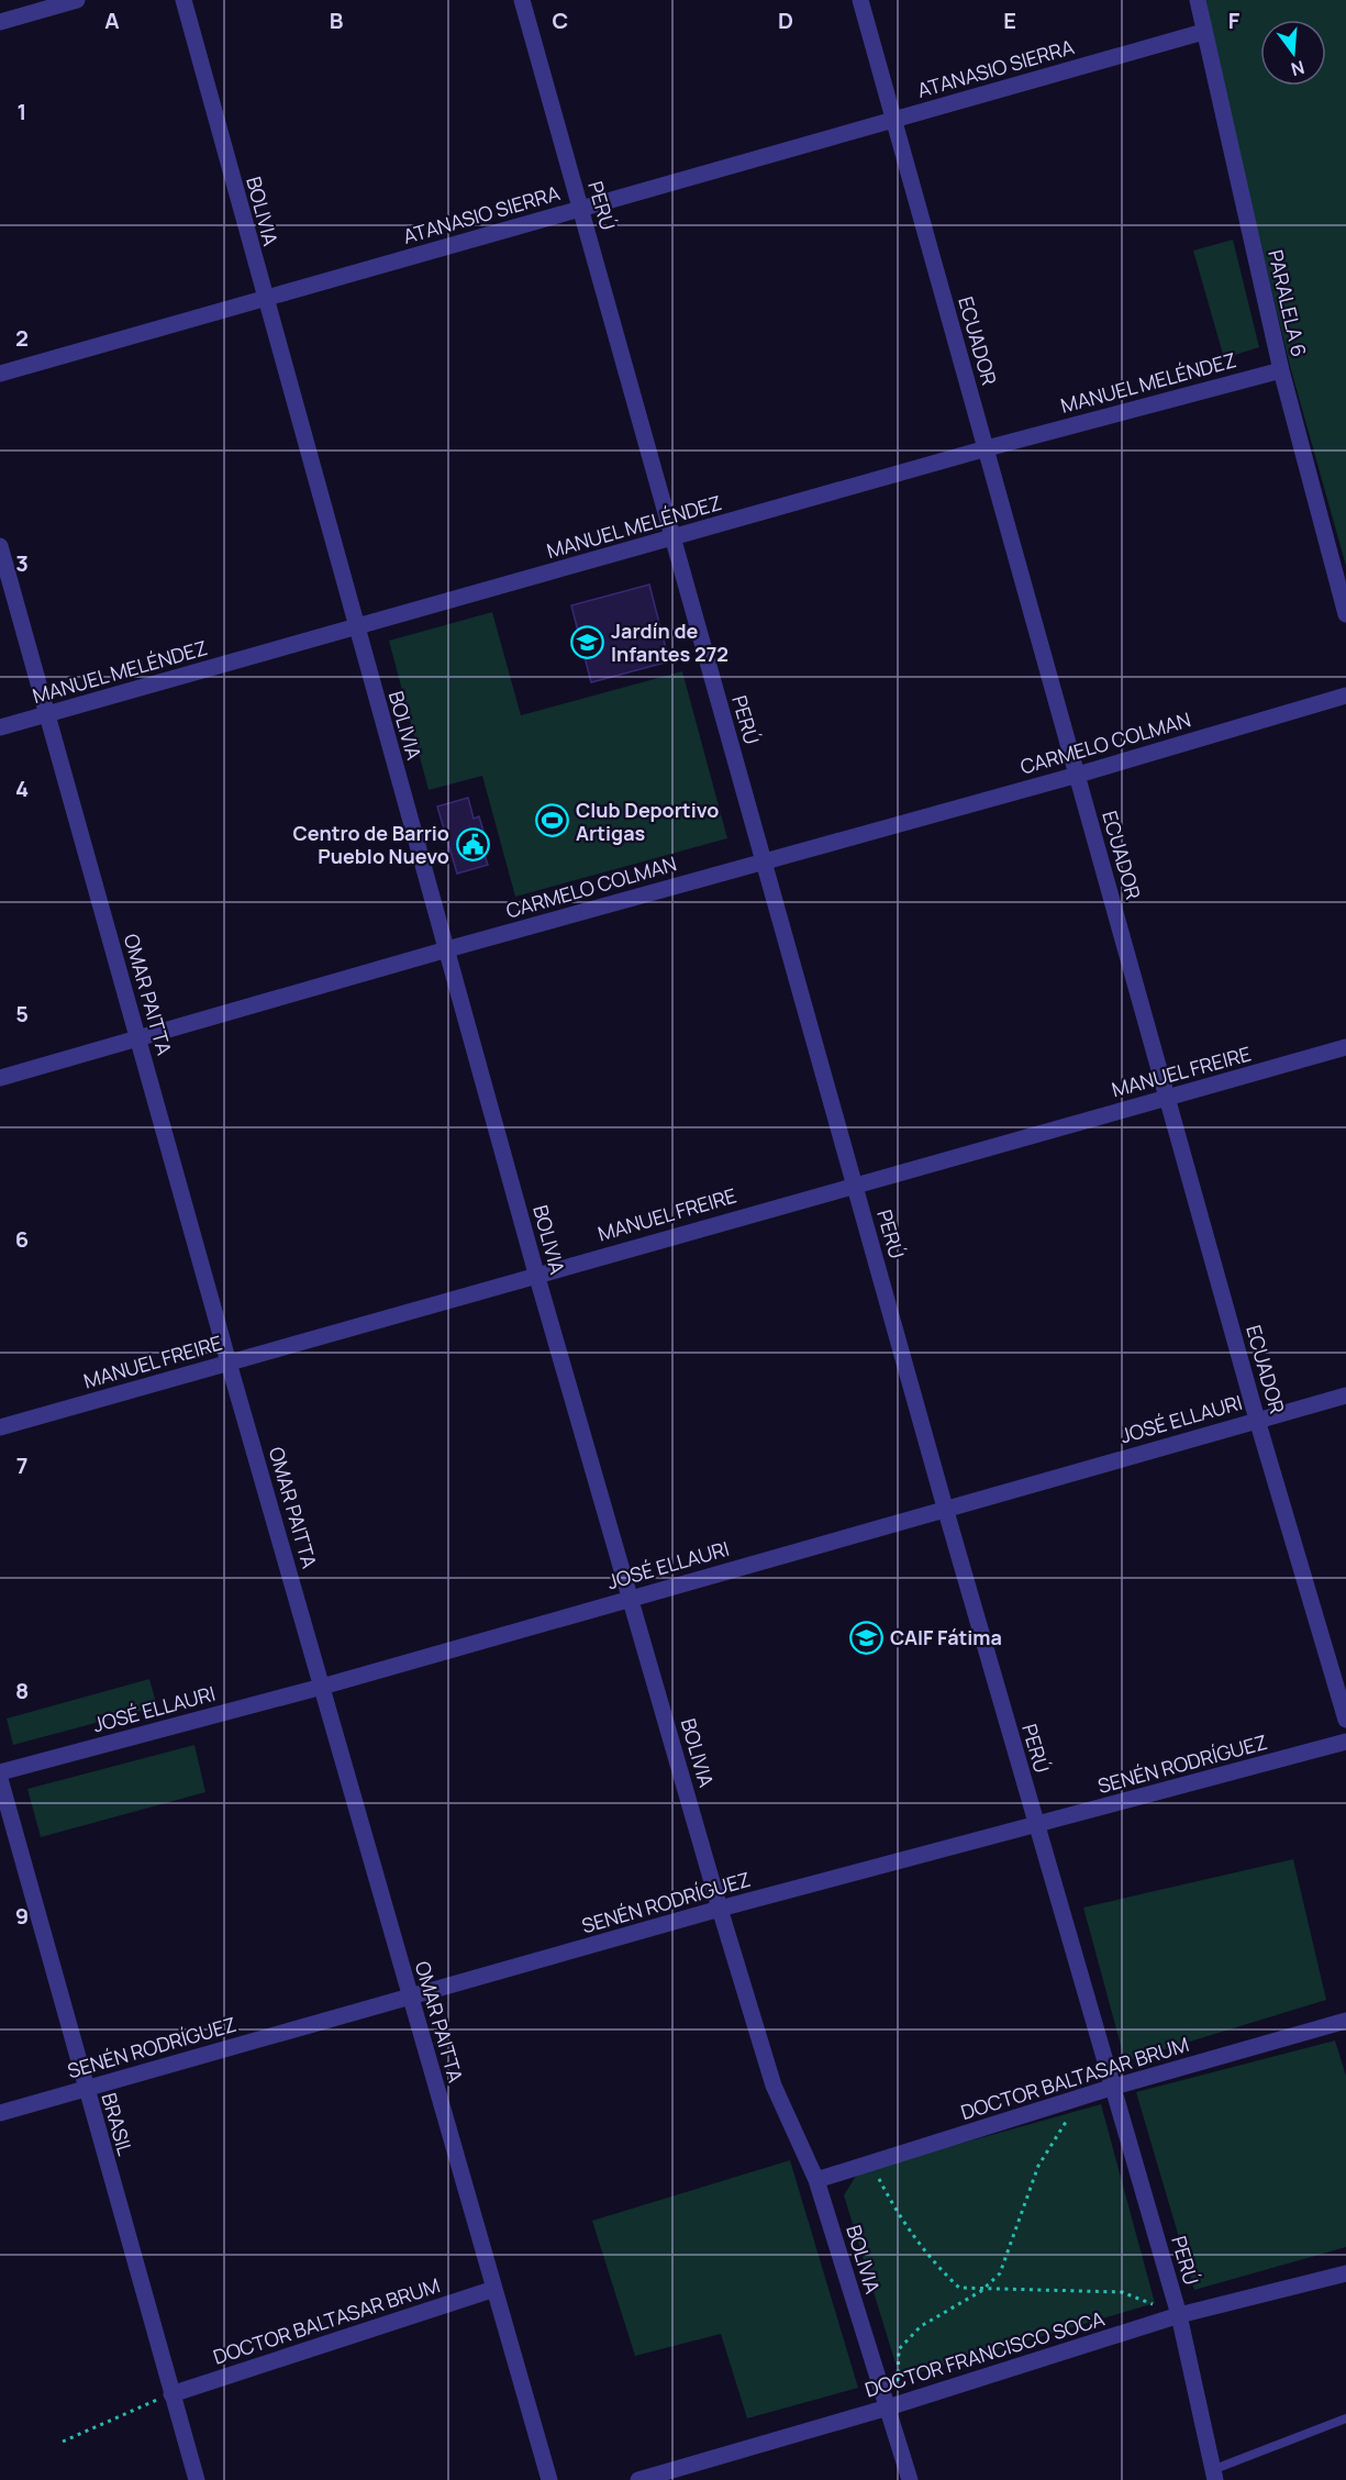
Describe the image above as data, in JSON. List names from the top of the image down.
{
  "streets": {
    "street": [
      "ATANASIO SIERRA",
      "PERÚ",
      "BOLIVIA",
      "PARALELA 6",
      "ECUADOR",
      "MANUEL MELÉNDEZ",
      "CARMELO COLMAN",
      "OMAR PAITTA",
      "MANUEL FREIRE",
      "JOSÉ ELLAURI",
      "SENÉN RODRÍGUEZ",
      "DOCTOR BALTASAR BRUM",
      "BRASIL",
      "DOCTOR FRANCISCO SOCA"
    ]
  },
  "crossings": [
    ["ATANASIO SIERRA", "PERÚ"],
    ["ATANASIO SIERRA", "BOLIVIA"],
    ["ATANASIO SIERRA", "PARALELA 6"],
    ["ATANASIO SIERRA", "ECUADOR"],
    ["PERÚ", "MANUEL MELÉNDEZ"],
    ["PERÚ", "CARMELO COLMAN"],
    ["PERÚ", "MANUEL FREIRE"],
    ["PERÚ", "JOSÉ ELLAURI"],
    ["PERÚ", "SENÉN RODRÍGUEZ"],
    ["PERÚ", "DOCTOR BALTASAR BRUM"],
    ["PERÚ", "DOCTOR FRANCISCO SOCA"],
    ["BOLIVIA", "MANUEL MELÉNDEZ"],
    ["BOLIVIA", "CARMELO COLMAN"],
    ["BOLIVIA", "MANUEL FREIRE"],
    ["BOLIVIA", "JOSÉ ELLAURI"],
    ["BOLIVIA", "SENÉN RODRÍGUEZ"],
    ["BOLIVIA", "DOCTOR BALTASAR BRUM"],
    ["BOLIVIA", "DOCTOR FRANCISCO SOCA"],
    ["PARALELA 6", "MANUEL MELÉNDEZ"],
    ["ECUADOR", "MANUEL MELÉNDEZ"],
    ["ECUADOR", "CARMELO COLMAN"],
    ["ECUADOR", "MANUEL FREIRE"],
    ["ECUADOR", "JOSÉ ELLAURI"],
    ["MANUEL MELÉNDEZ", "OMAR PAITTA"],
    ["CARMELO COLMAN", "OMAR PAITTA"],
    ["OMAR PAITTA", "MANUEL FREIRE"],
    ["OMAR PAITTA", "JOSÉ ELLAURI"],
    ["OMAR PAITTA", "SENÉN RODRÍGUEZ"],
    ["OMAR PAITTA", "DOCTOR BALTASAR BRUM"],
    ["SENÉN RODRÍGUEZ", "BRASIL"],
    ["DOCTOR BALTASAR BRUM", "BRASIL"]
  ],
  "places": {
    "school or university": ["Jardín de Infantes 272", "CAIF Fátima"],
    "sports": ["Club Deportivo Artigas"],
    "public building": ["Centro de Barrio Pueblo Nuevo"]
  },
  "north": "bottom",
  "grid": {
    "columns": [
      "A",
      "B",
      "C",
      "D",
      "E",
      "F"
    ],
    "rows": [
      "1",
      "2",
      "3",
      "4",
      "5",
      "6",
      "7",
      "8",
      "9"
    ]
  }
}
